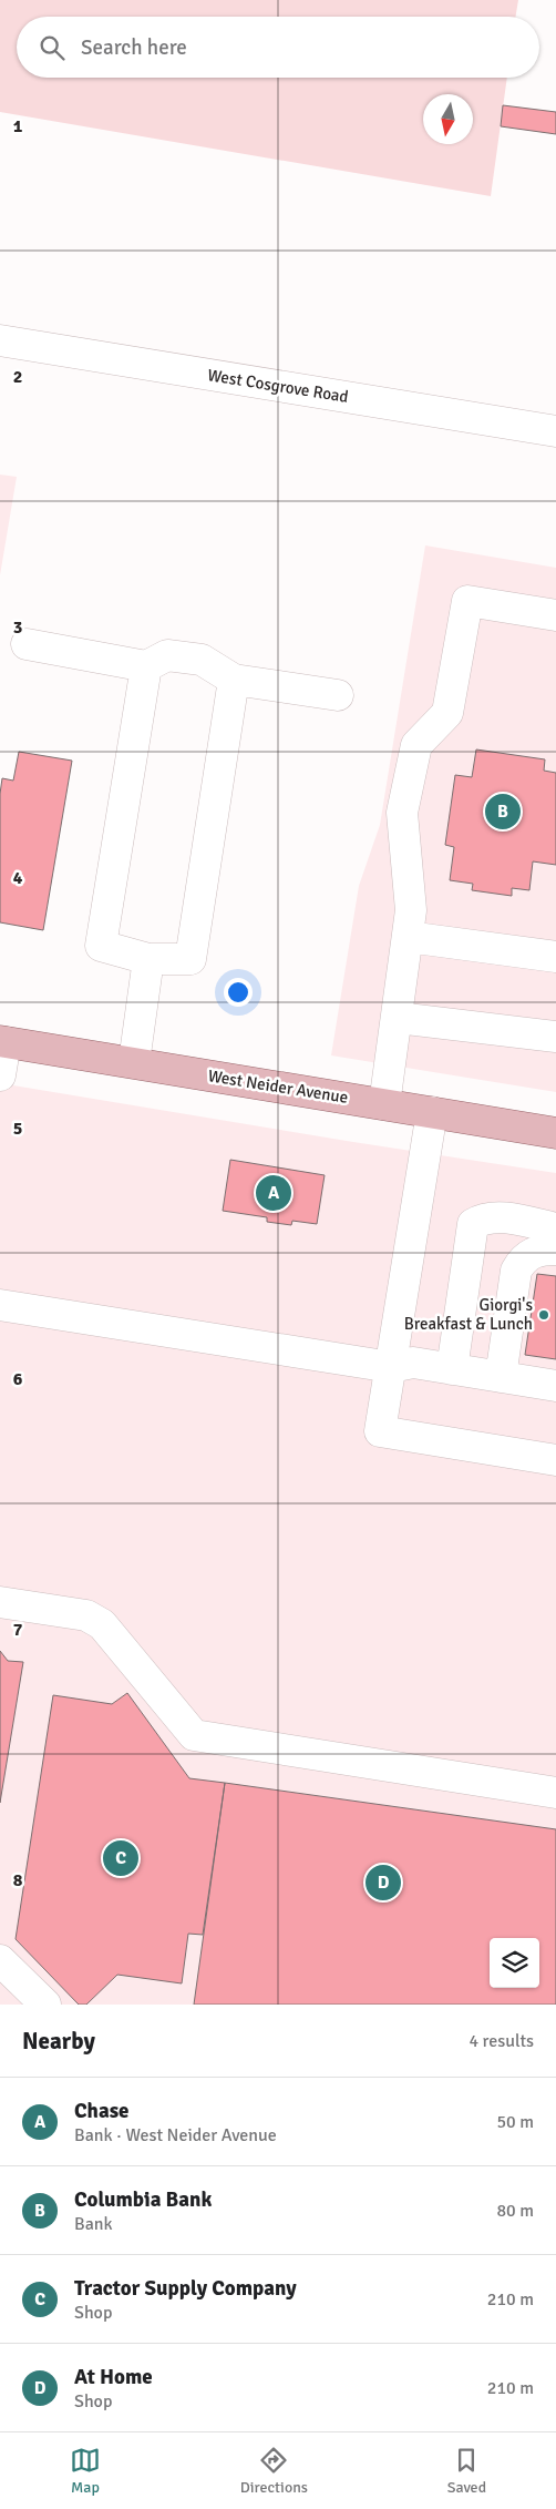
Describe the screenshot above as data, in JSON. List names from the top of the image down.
{
  "streets": {
    "main road": ["West Neider Avenue"],
    "lane": ["West Cosgrove Road"]
  },
  "places": ["Giorgi's Breakfast & Lunch"],
  "north": "bottom",
  "page": {
    "search": "Search here",
    "pins": [
      "B",
      "A",
      "C",
      "D"
    ],
    "heading": ["Nearby", "4 results"],
    "list": [
      {
        "mark": "A",
        "name": "Chase",
        "note": "Bank · West Neider Avenue",
        "value": "50 m"
      },
      {
        "mark": "B",
        "name": "Columbia Bank",
        "note": "Bank",
        "value": "80 m"
      },
      {
        "mark": "C",
        "name": "Tractor Supply Company",
        "note": "Shop",
        "value": "210 m"
      },
      {
        "mark": "D",
        "name": "At Home",
        "note": "Shop",
        "value": "210 m"
      }
    ],
    "nav": ["Map", "Directions", "Saved"]
  },
  "grid": {
    "rows": [
      "1",
      "2",
      "3",
      "4",
      "5",
      "6",
      "7",
      "8"
    ]
  }
}
